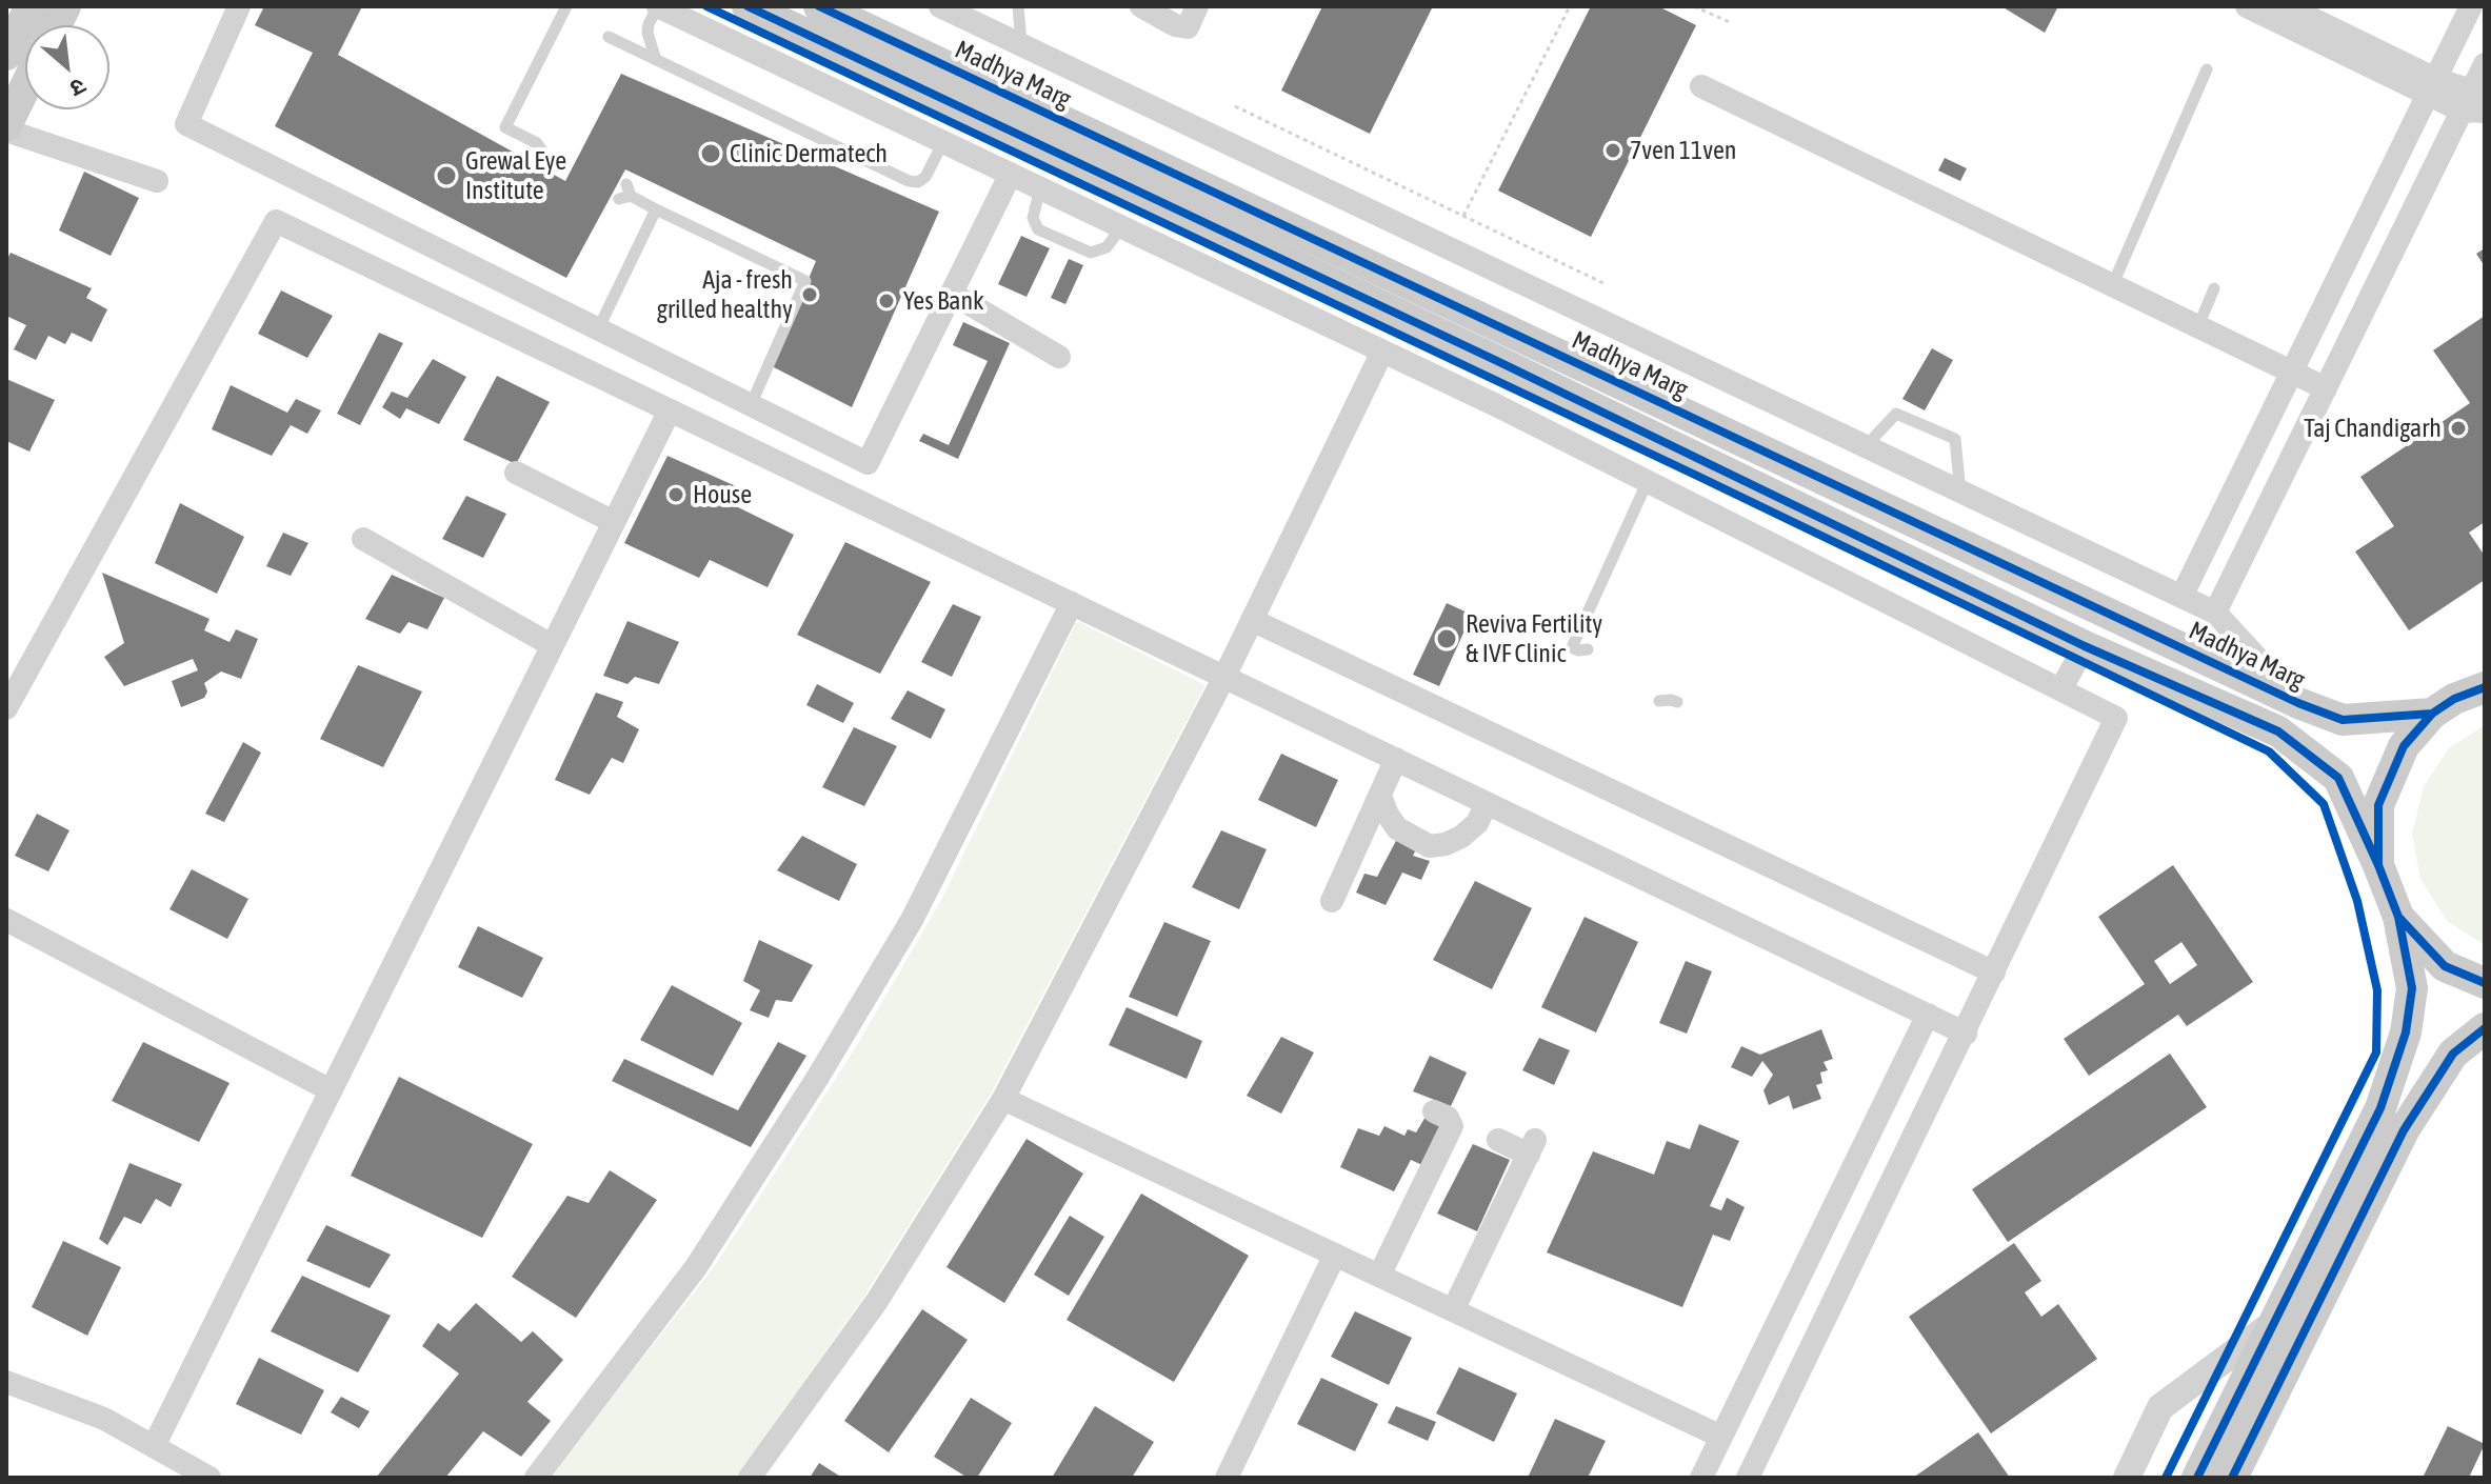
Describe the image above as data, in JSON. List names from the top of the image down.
{
  "streets": {
    "main road": ["Madhya Marg"]
  },
  "places": [
    "7ven 11ven",
    "Clinic Dermatech",
    "Grewal Eye Institute",
    "Aja - fresh grilled healthy",
    "Yes Bank",
    "Taj Chandigarh",
    "House",
    "Reviva Fertility & IVF Clinic"
  ],
  "north": "bottom right"
}
